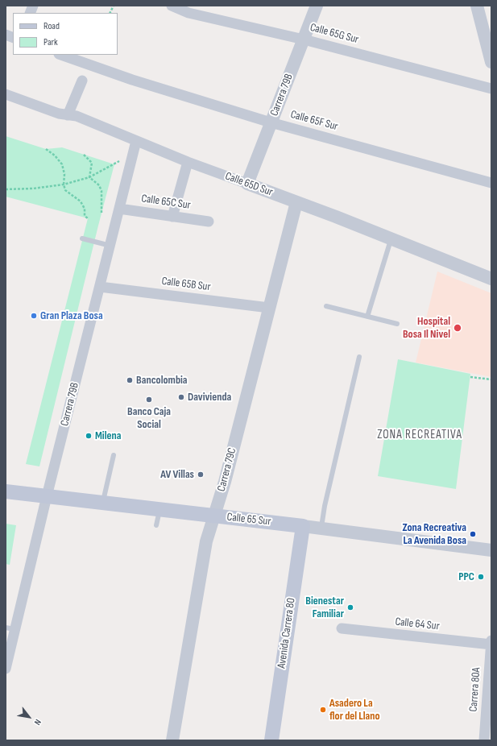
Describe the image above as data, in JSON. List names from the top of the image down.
{
  "streets": {
    "main road": ["Calle 65 Sur", "Avenida Carrera 80"],
    "street": [
      "Calle 65G Sur",
      "Carrera 79B",
      "Calle 65F Sur",
      "Calle 65D Sur",
      "Calle 65C Sur",
      "Calle 65B Sur",
      "Carrera 79C",
      "Calle 64 Sur",
      "Carrera 80A"
    ]
  },
  "crossings": [
    ["Calle 65G Sur", "Carrera 79B"],
    ["Carrera 79B", "Calle 65F Sur"],
    ["Carrera 79B", "Calle 65D Sur"],
    ["Carrera 79B", "Calle 65C Sur"],
    ["Carrera 79B", "Calle 65B Sur"],
    ["Carrera 79B", "Calle 65 Sur"],
    ["Calle 65D Sur", "Carrera 79C"],
    ["Calle 65B Sur", "Carrera 79C"],
    ["Carrera 79C", "Calle 65 Sur"],
    ["Calle 65 Sur", "Avenida Carrera 80"],
    ["Calle 64 Sur", "Carrera 80A"]
  ],
  "districts": ["ZONA RECREATIVA"],
  "places": [
    "Gran Plaza Bosa",
    "Hospital Bosa Il Nivel",
    "Bancolombia",
    "Davivienda",
    "Banco Caja Social",
    "Milena",
    "AV Villas",
    "Zona Recreativa La Avenida Bosa",
    "PPC",
    "Bienestar Familiar",
    "Asadero La flor del Llano"
  ],
  "legend": ["Road", "Park"],
  "north": "bottom right"
}
